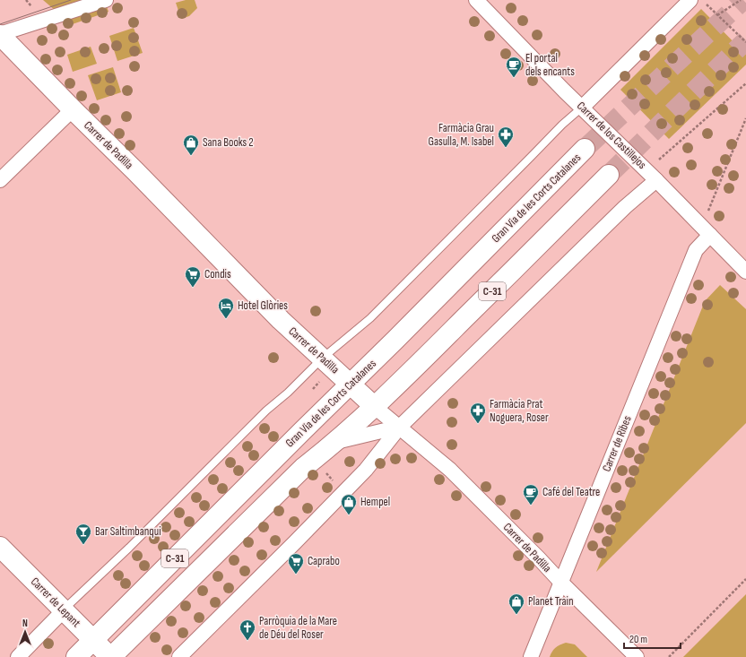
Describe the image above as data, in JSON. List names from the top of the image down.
{
  "streets": {
    "main road": [
      "Carrer de Padilla",
      "Gran Via de les Corts Catalanes",
      "C-31",
      "Carrer de Lepant"
    ],
    "street": ["Carrer de los Castillejos", "Carrer de Ribes"]
  },
  "crossings": [
    ["Carrer de los Castillejos", "Carrer de Ribes"],
    ["Carrer de Padilla", "Gran Via de les Corts Catalanes"],
    ["Carrer de Padilla", "C-31"],
    ["Carrer de Padilla", "Carrer de Ribes"],
    ["Gran Via de les Corts Catalanes", "Carrer de Lepant"],
    ["C-31", "Carrer de Lepant"]
  ],
  "places": {
    "cafe": ["El portal dels encants", "Café del Teatre"],
    "pharmacy": ["Farmàcia Grau Gasulla, M. Isabel", "Farmàcia Prat Noguera, Roser"],
    "shop": ["Sana Books 2", "Hempel", "Planet Train"],
    "supermarket": ["Condis", "Caprabo"],
    "hotel": ["Hotel Glòries"],
    "bar": ["Bar Saltimbanqui"],
    "church": ["Parròquia de la Mare de Déu del Roser"]
  },
  "scale_bar": "20 m",
  "north": "top"
}
